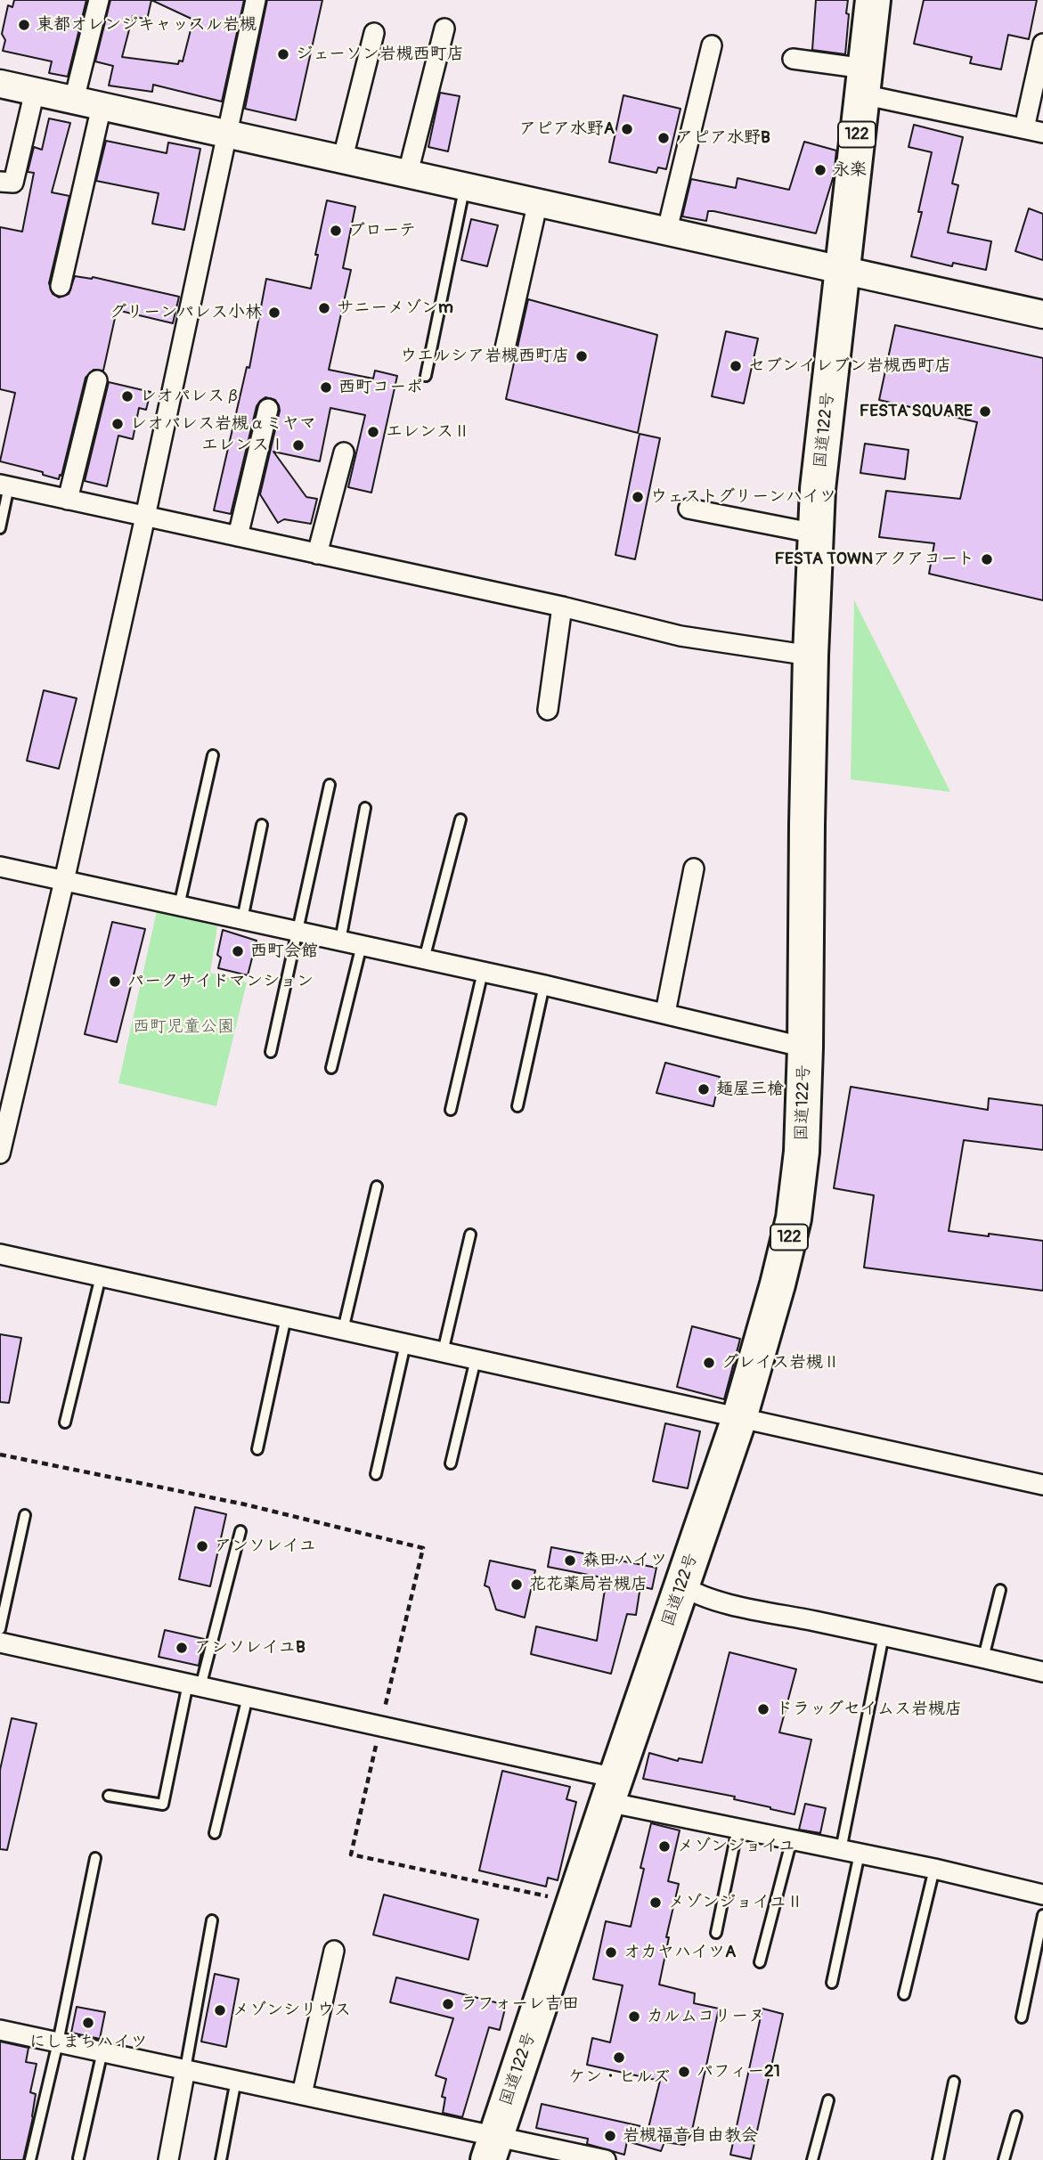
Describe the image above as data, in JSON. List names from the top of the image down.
{
  "streets": {
    "highway": ["122", "国道122号"]
  },
  "parks": ["西町児童公園"],
  "places": [
    "東都オレンジキャッスル岩槻",
    "ジェーソン岩槻西町店",
    "アピア水野A",
    "アピア水野B",
    "永楽",
    "ブローテ",
    "サニーメゾンm",
    "グリーンパレス小林",
    "ウエルシア岩槻西町店",
    "セブンイレブン岩槻西町店",
    "西町コーポ",
    "レオパレスβ",
    "FESTA SQUARE",
    "レオパレス岩槻αミヤマ",
    "エレンスⅡ",
    "エレンスⅠ",
    "ウェストグリーンハイツ",
    "FESTA TOWNアクアコート",
    "西町会館",
    "パークサイドマンション",
    "麺屋三槍",
    "グレイス岩槻Ⅱ",
    "アンソレイユ",
    "森田ハイツ",
    "花花薬局岩槻店",
    "アンソレイユB",
    "ドラッグセイムス岩槻店",
    "メゾンジョイユ",
    "メゾンジョイユⅡ",
    "オカヤハイツA",
    "ラフォーレ吉田",
    "メゾンシリウス",
    "カルムコリーヌ",
    "にしまちハイツ",
    "ケン・ヒルズ",
    "パフィー21",
    "岩槻福音自由教会"
  ]
}
